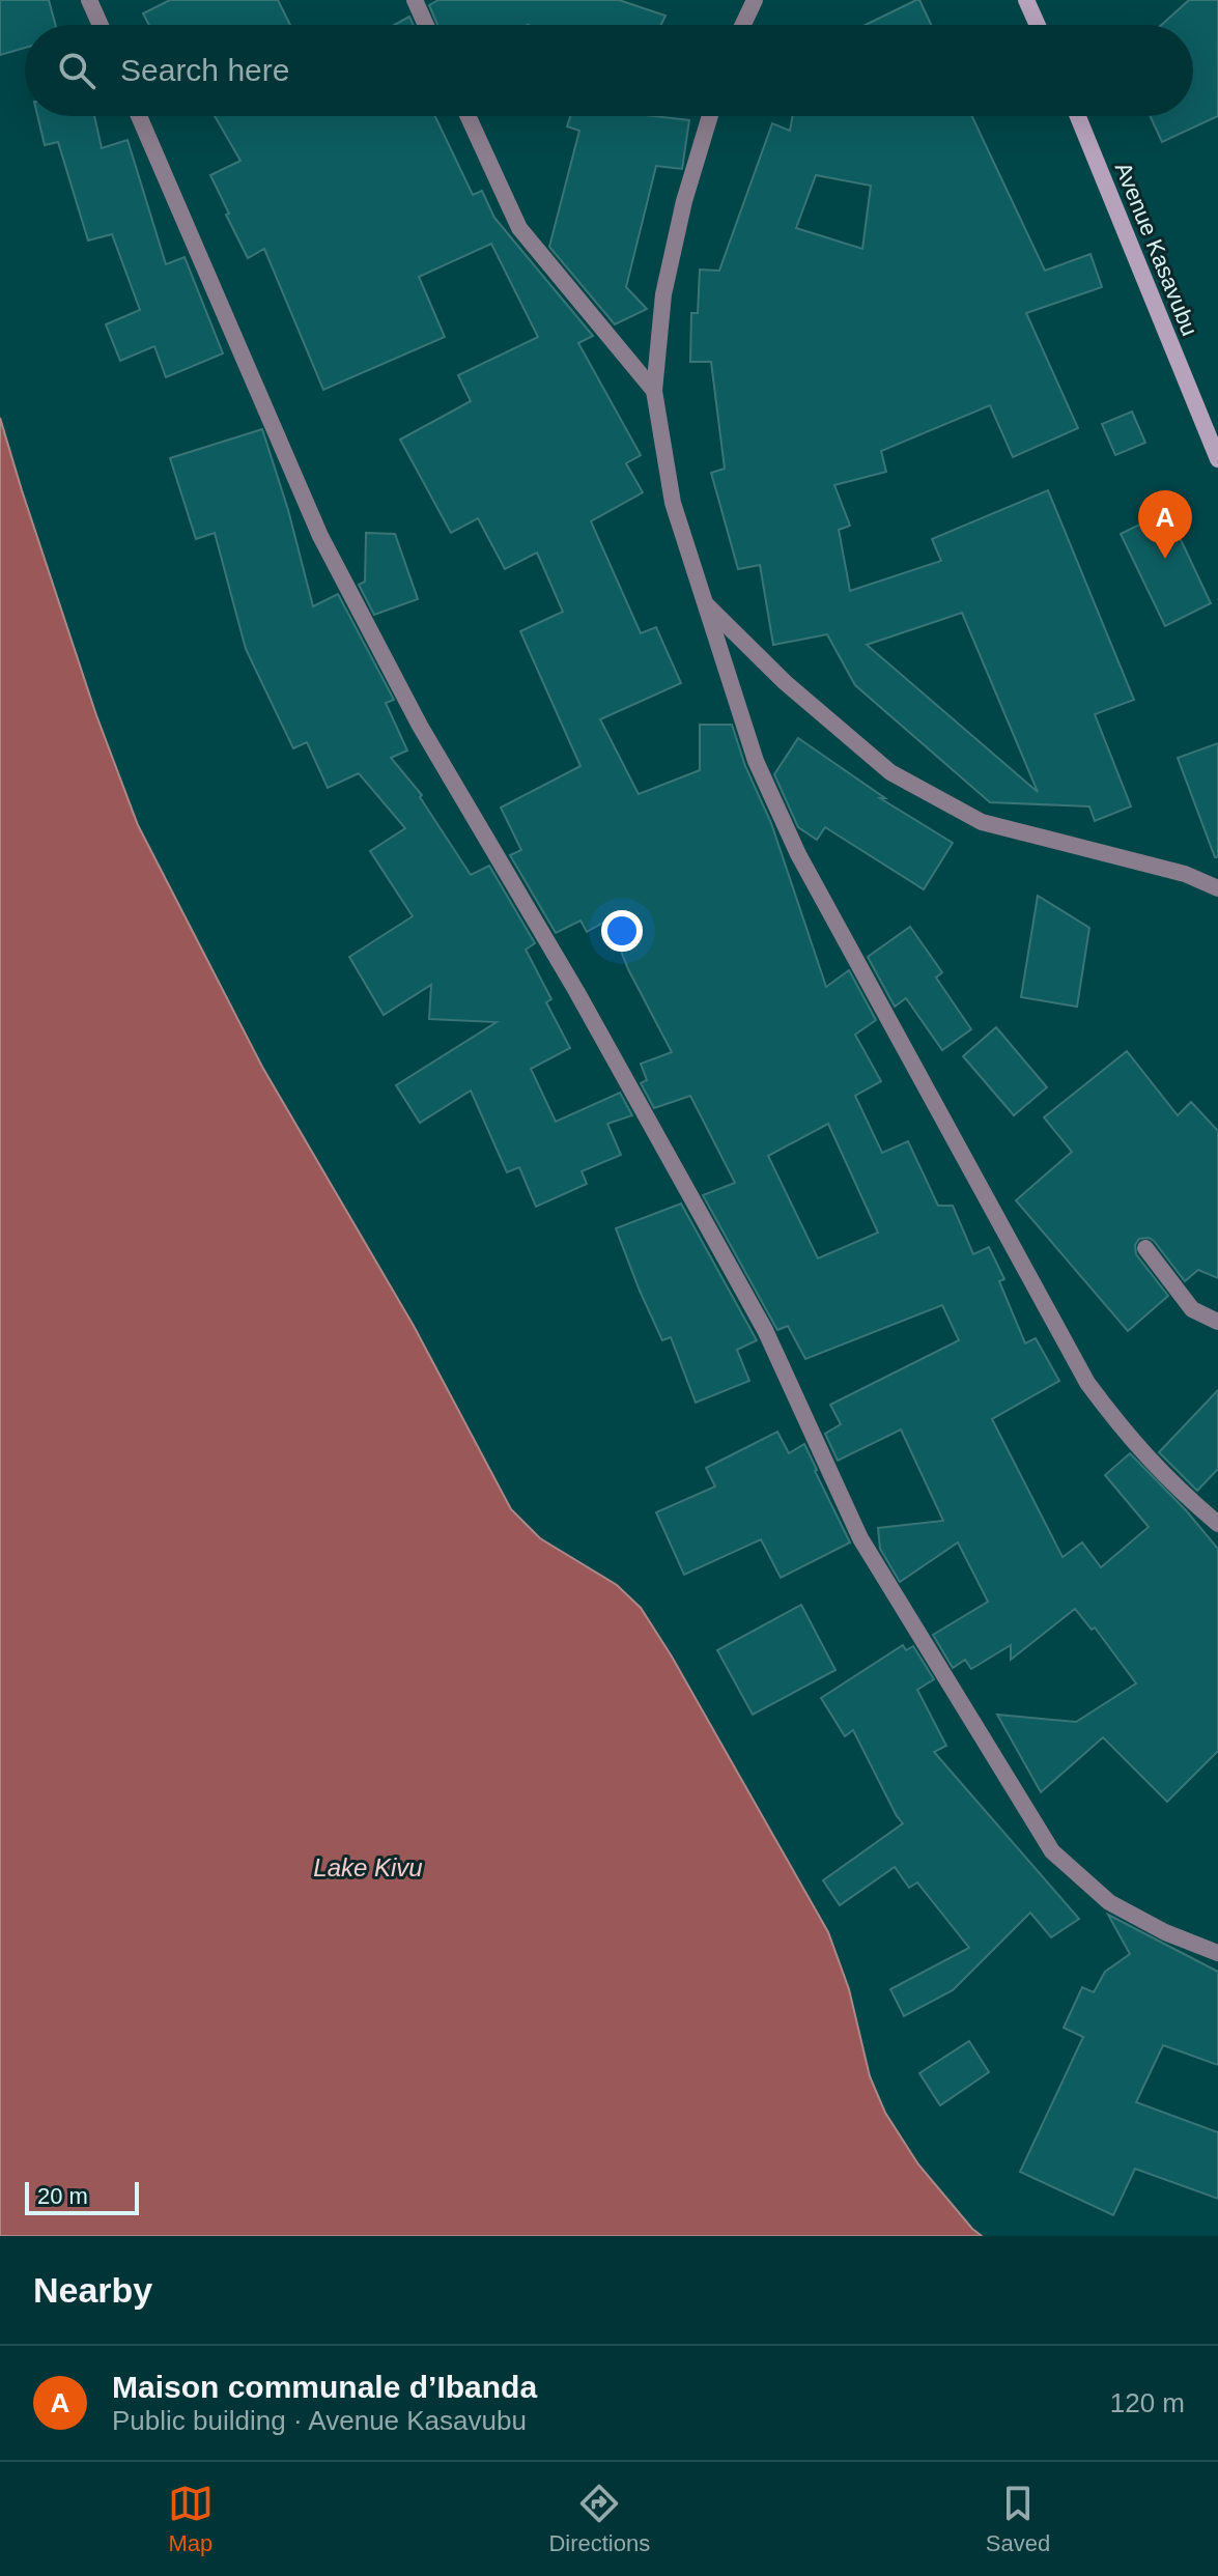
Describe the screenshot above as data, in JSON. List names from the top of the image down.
{
  "streets": {
    "street": ["Avenue Kasavubu"]
  },
  "water": ["Lake Kivu"],
  "scale_bar": "20 m",
  "page": {
    "search": "Search here",
    "pins": "A",
    "scale": "20 m",
    "heading": "Nearby",
    "list": [
      {
        "mark": "A",
        "name": "Maison communale d’Ibanda",
        "note": "Public building · Avenue Kasavubu",
        "value": "120 m"
      }
    ],
    "nav": ["Map", "Directions", "Saved"]
  }
}
